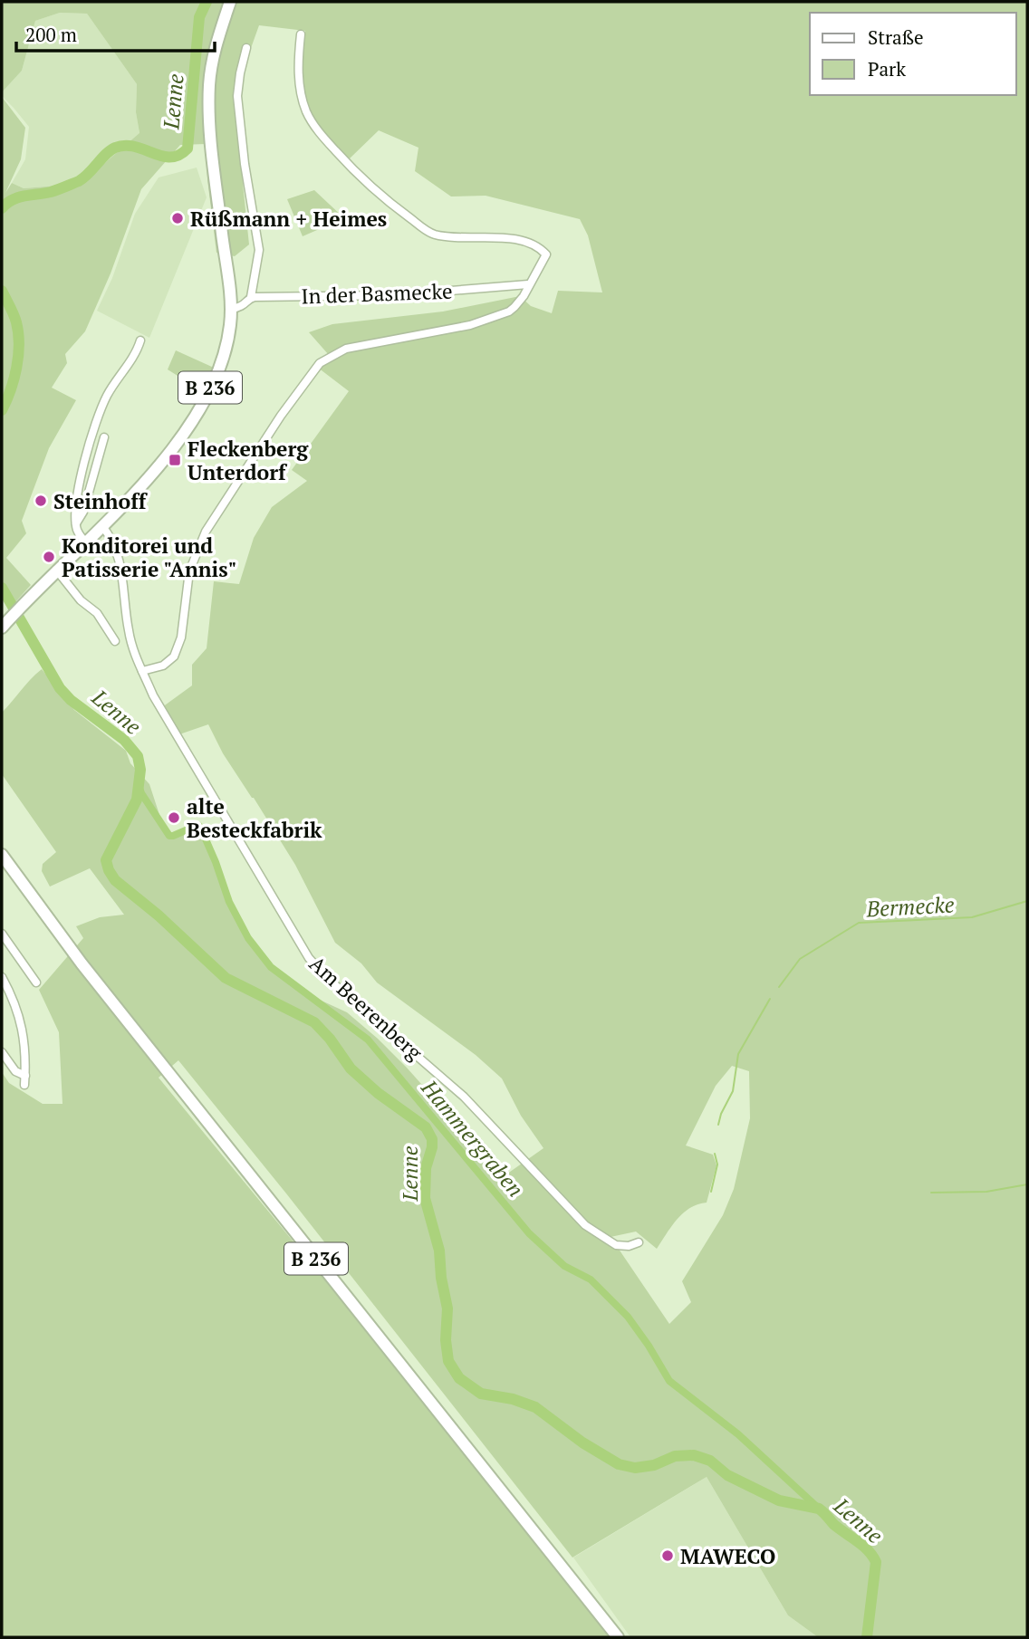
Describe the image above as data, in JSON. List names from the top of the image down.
{
  "streets": {
    "main road": ["B 236"],
    "street": ["In der Basmecke", "Am Beerenberg"]
  },
  "crossings": [
    ["In der Basmecke", "B 236"],
    ["B 236", "Am Beerenberg"]
  ],
  "water": ["Lenne", "Bermecke", "Hammergraben"],
  "places": {
    "other": [
      "Rüßmann + Heimes",
      "Steinhoff",
      "Konditorei und Patisserie \"Annis\"",
      "alte Besteckfabrik",
      "MAWECO"
    ],
    "transit": ["Fleckenberg Unterdorf"]
  },
  "legend": ["Straße", "Park"],
  "scale_bar": "200 m"
}
